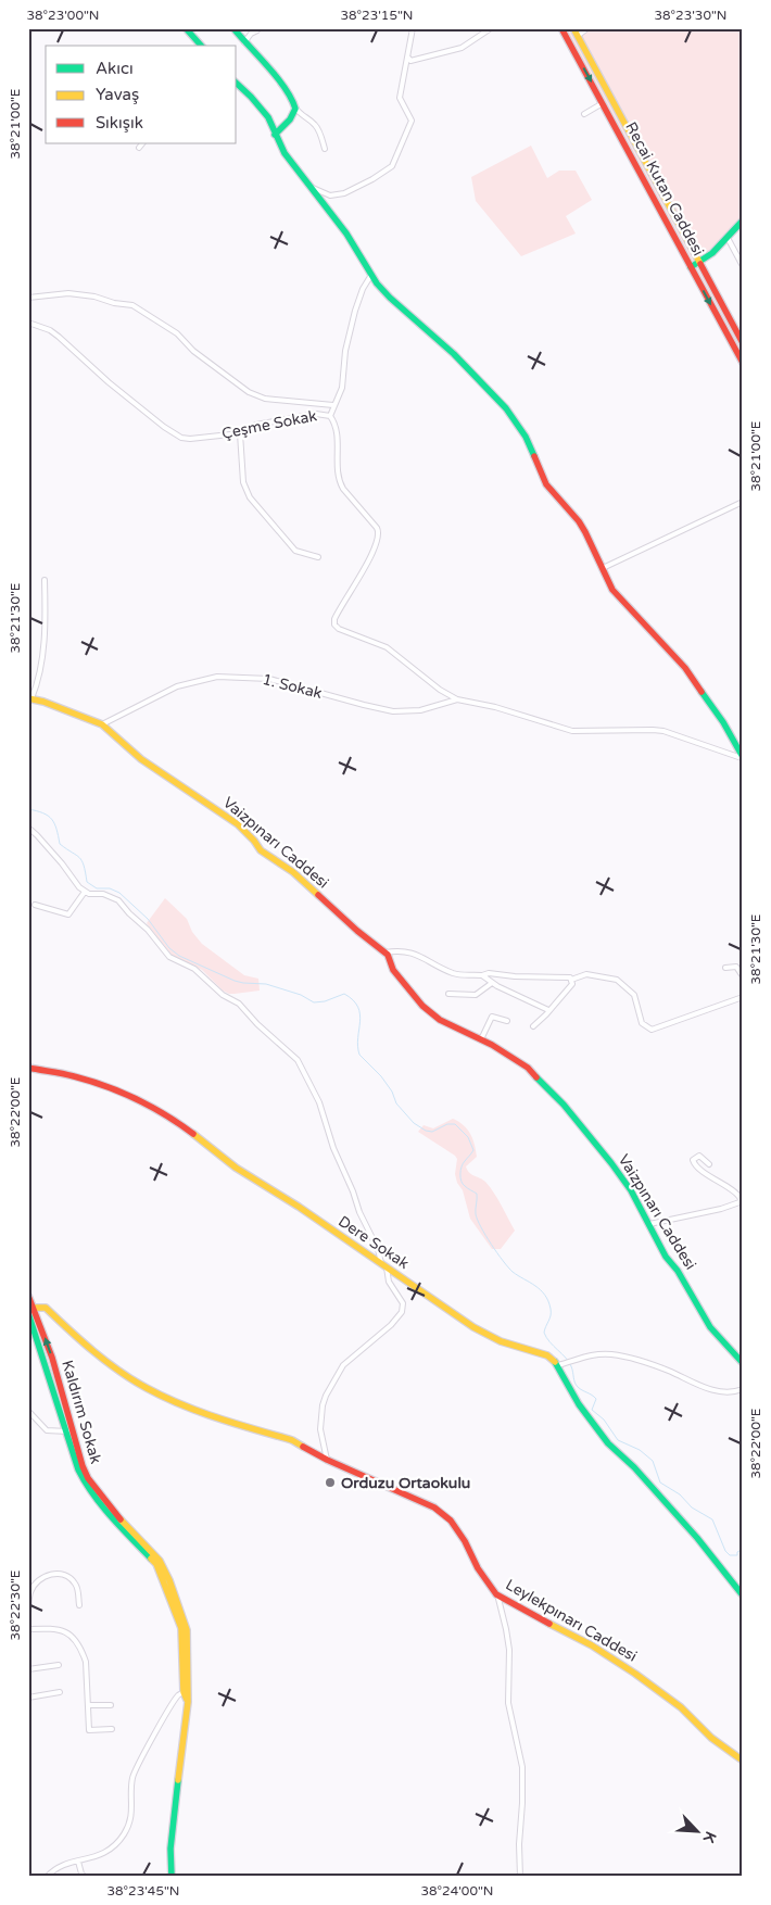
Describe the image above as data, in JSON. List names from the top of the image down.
{
  "streets": {
    "street": [
      "Recai Kutan Caddesi",
      "Çeşme Sokak",
      "1. Sokak",
      "Vaizpınarı Caddesi",
      "Dere Sokak",
      "Kaldırım Sokak",
      "Leylekpınarı Caddesi"
    ]
  },
  "crossings": [
    ["Çeşme Sokak", "1. Sokak"],
    ["1. Sokak", "Vaizpınarı Caddesi"],
    ["Kaldırım Sokak", "Leylekpınarı Caddesi"]
  ],
  "places": ["Orduzu Ortaokulu"],
  "legend": ["Akıcı", "Yavaş", "Sıkışık"],
  "north": "bottom right",
  "coordinates": [
    "38°23'00\"N",
    "38°23'15\"N",
    "38°23'30\"N",
    "38°21'00\"E",
    "38°21'30\"E",
    "38°22'00\"E",
    "38°22'30\"E",
    "38°23'45\"N",
    "38°24'00\"N"
  ]
}
